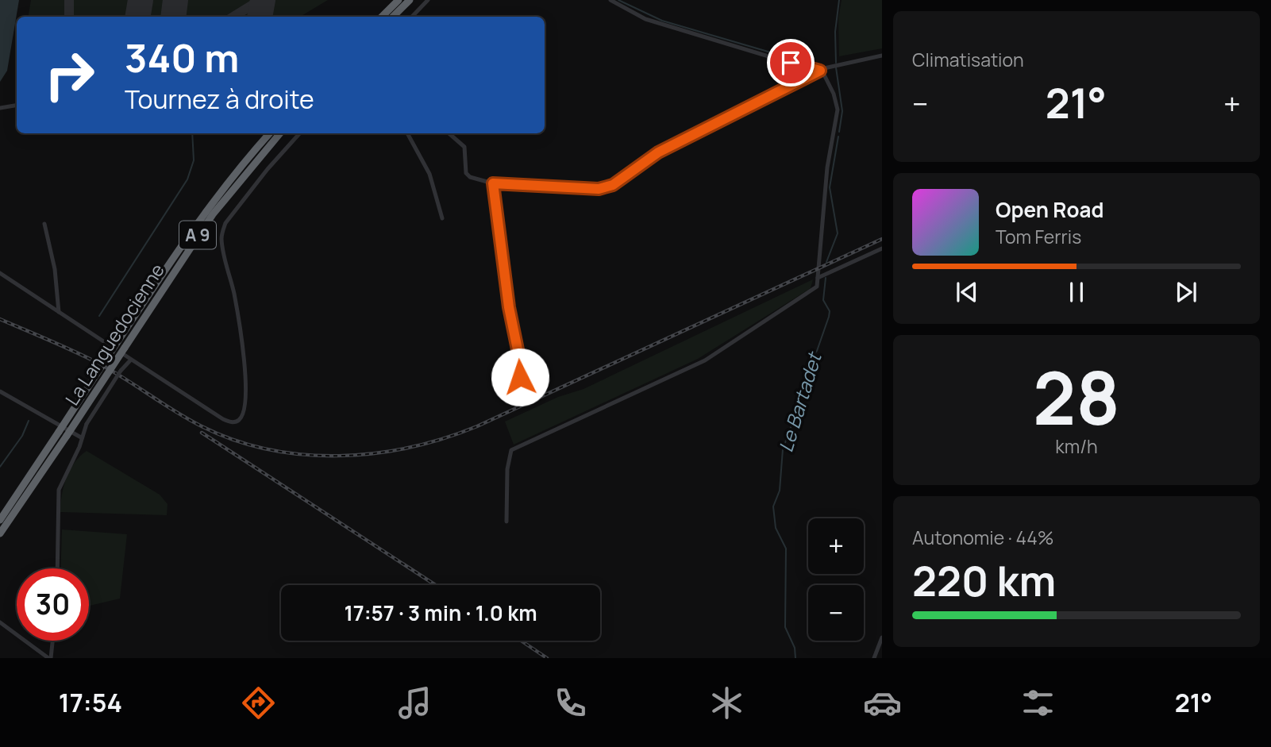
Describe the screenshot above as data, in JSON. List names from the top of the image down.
{
  "streets": {
    "highway": ["A 9", "La Languedocienne"]
  },
  "water": ["Le Bartadet"],
  "page": {
    "tile": [
      "Climatisation",
      ["28", "km/h"],
      ["Autonomie · 44%", "220 km"]
    ],
    "turn": ["340 m", "Tournez à droite"],
    "heat": ["−", "21°", "+"],
    "song": ["Open Road", "Tom Ferris"],
    "map_buttons": ["+", "−"],
    "limit": "30",
    "trip": "17:57 · 3 min · 1.0 km",
    "tabs": ["17:54", "21°"]
  }
}
